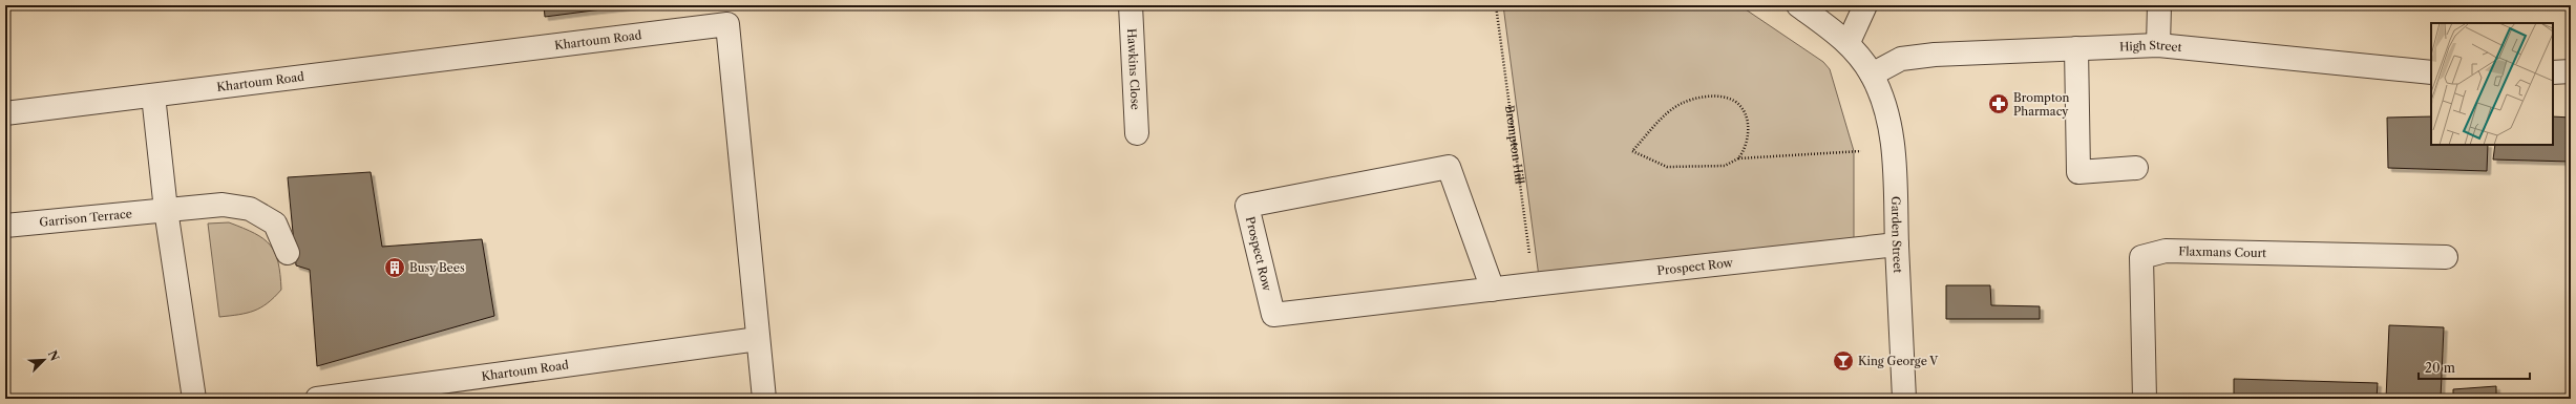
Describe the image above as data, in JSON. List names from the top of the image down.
{
  "streets": {
    "street": [
      "Khartoum Road",
      "High Street",
      "Hawkins Close",
      "Garrison Terrace",
      "Garden Street",
      "Prospect Row",
      "Flaxmans Court"
    ],
    "path": ["Brompton Hill"]
  },
  "crossings": [
    ["High Street", "Garden Street"],
    ["Brompton Hill", "Prospect Row"],
    ["Garden Street", "Prospect Row"]
  ],
  "places": {
    "pharmacy": ["Brompton Pharmacy"],
    "building": ["Busy Bees"],
    "bar": ["King George V"]
  },
  "scale_bar": "20 m",
  "north": "top right"
}
